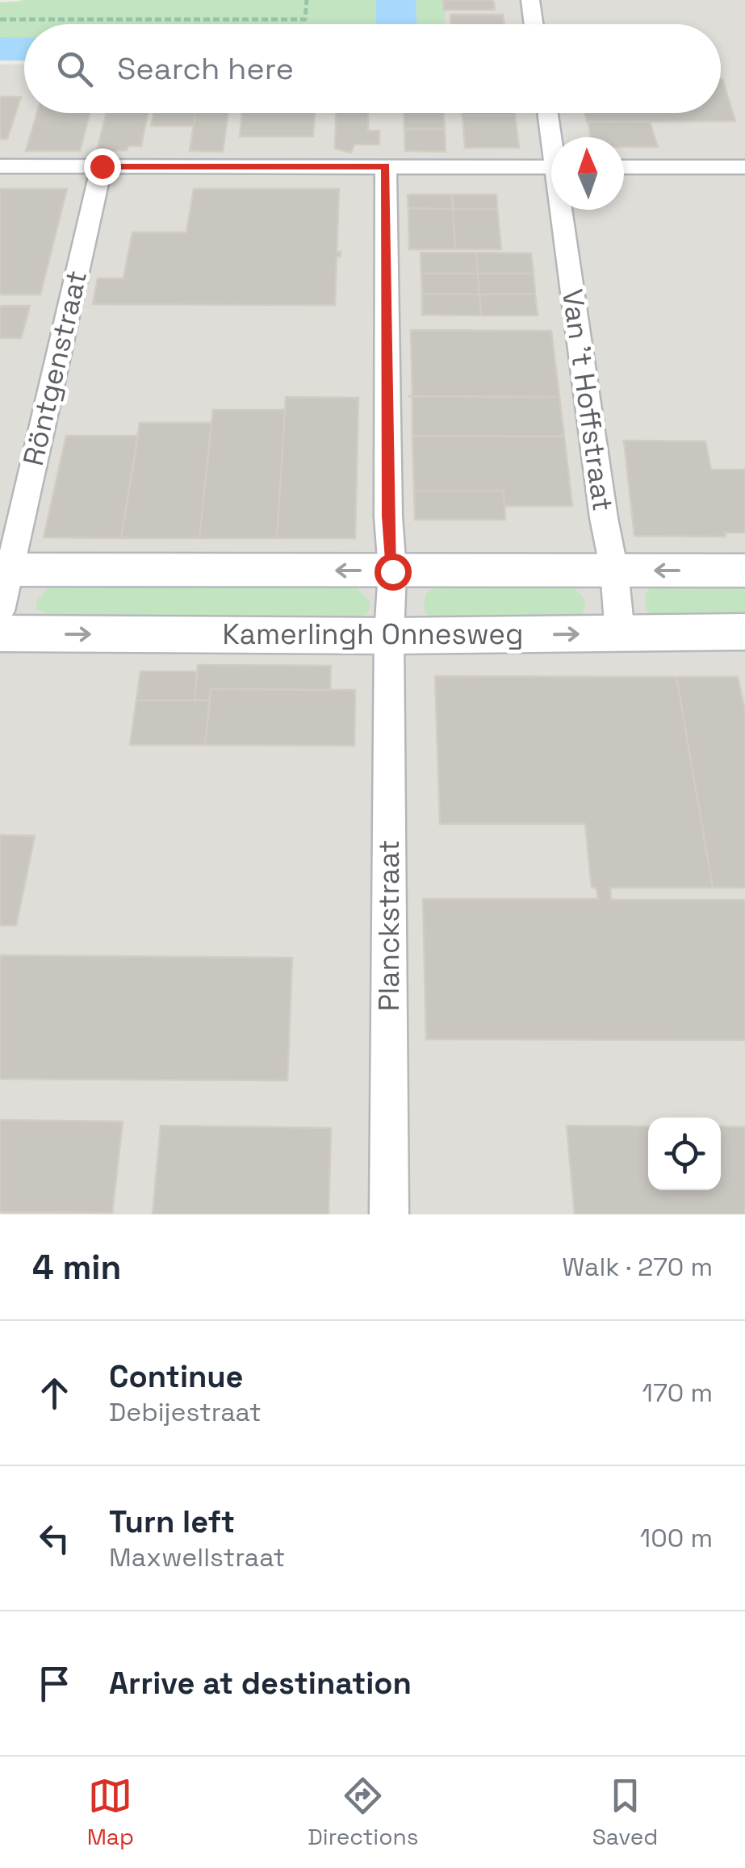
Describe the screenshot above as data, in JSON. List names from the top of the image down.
{
  "streets": {
    "street": [
      "Röntgenstraat",
      "Van 't Hoffstraat",
      "Kamerlingh Onnesweg",
      "Planckstraat"
    ]
  },
  "crossings": [
    ["Van 't Hoffstraat", "Kamerlingh Onnesweg"],
    ["Kamerlingh Onnesweg", "Planckstraat"]
  ],
  "north": "top",
  "page": {
    "search": "Search here",
    "heading": ["4 min", "Walk · 270 m"],
    "list": [
      ["Continue", "Debijestraat", "170 m"],
      ["Turn left", "Maxwellstraat", "100 m"],
      "Arrive at destination"
    ],
    "nav": ["Map", "Directions", "Saved"]
  }
}
